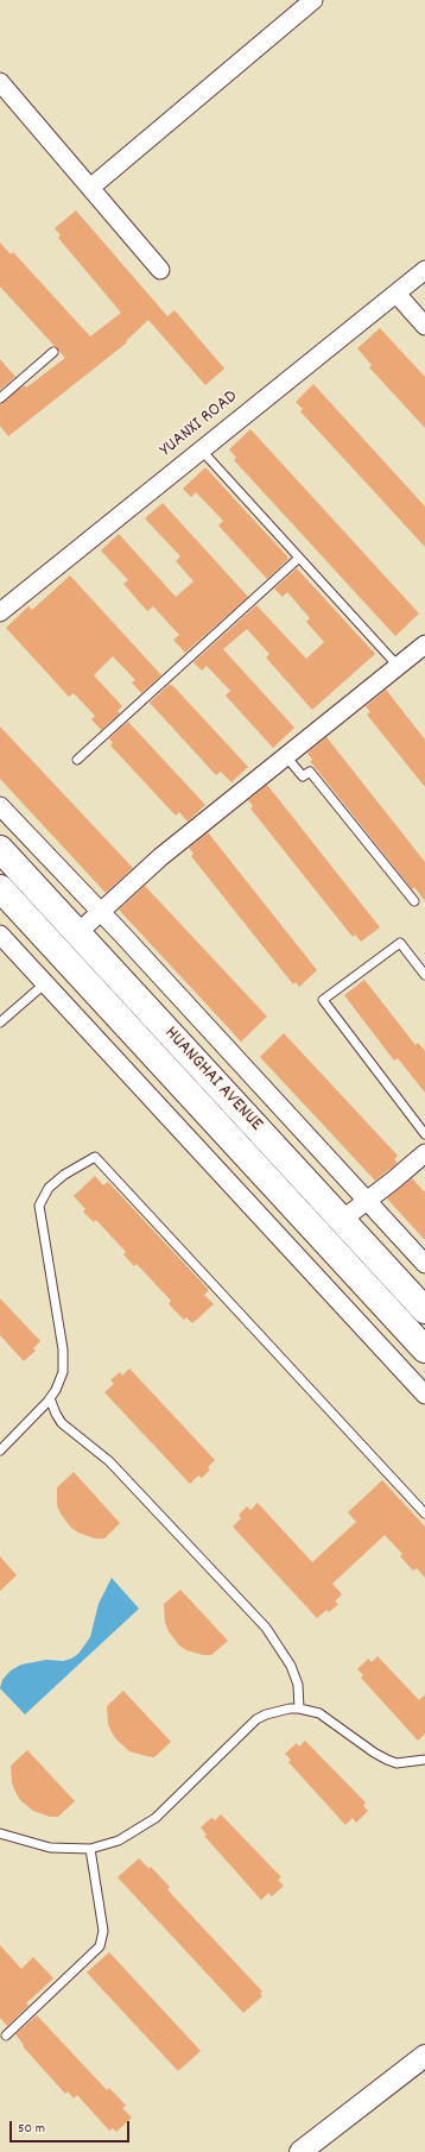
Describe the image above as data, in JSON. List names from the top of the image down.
{
  "streets": {
    "main road": ["HUANGHAI AVENUE"],
    "street": ["YUANXI ROAD"]
  },
  "scale_bar": "50 m"
}
